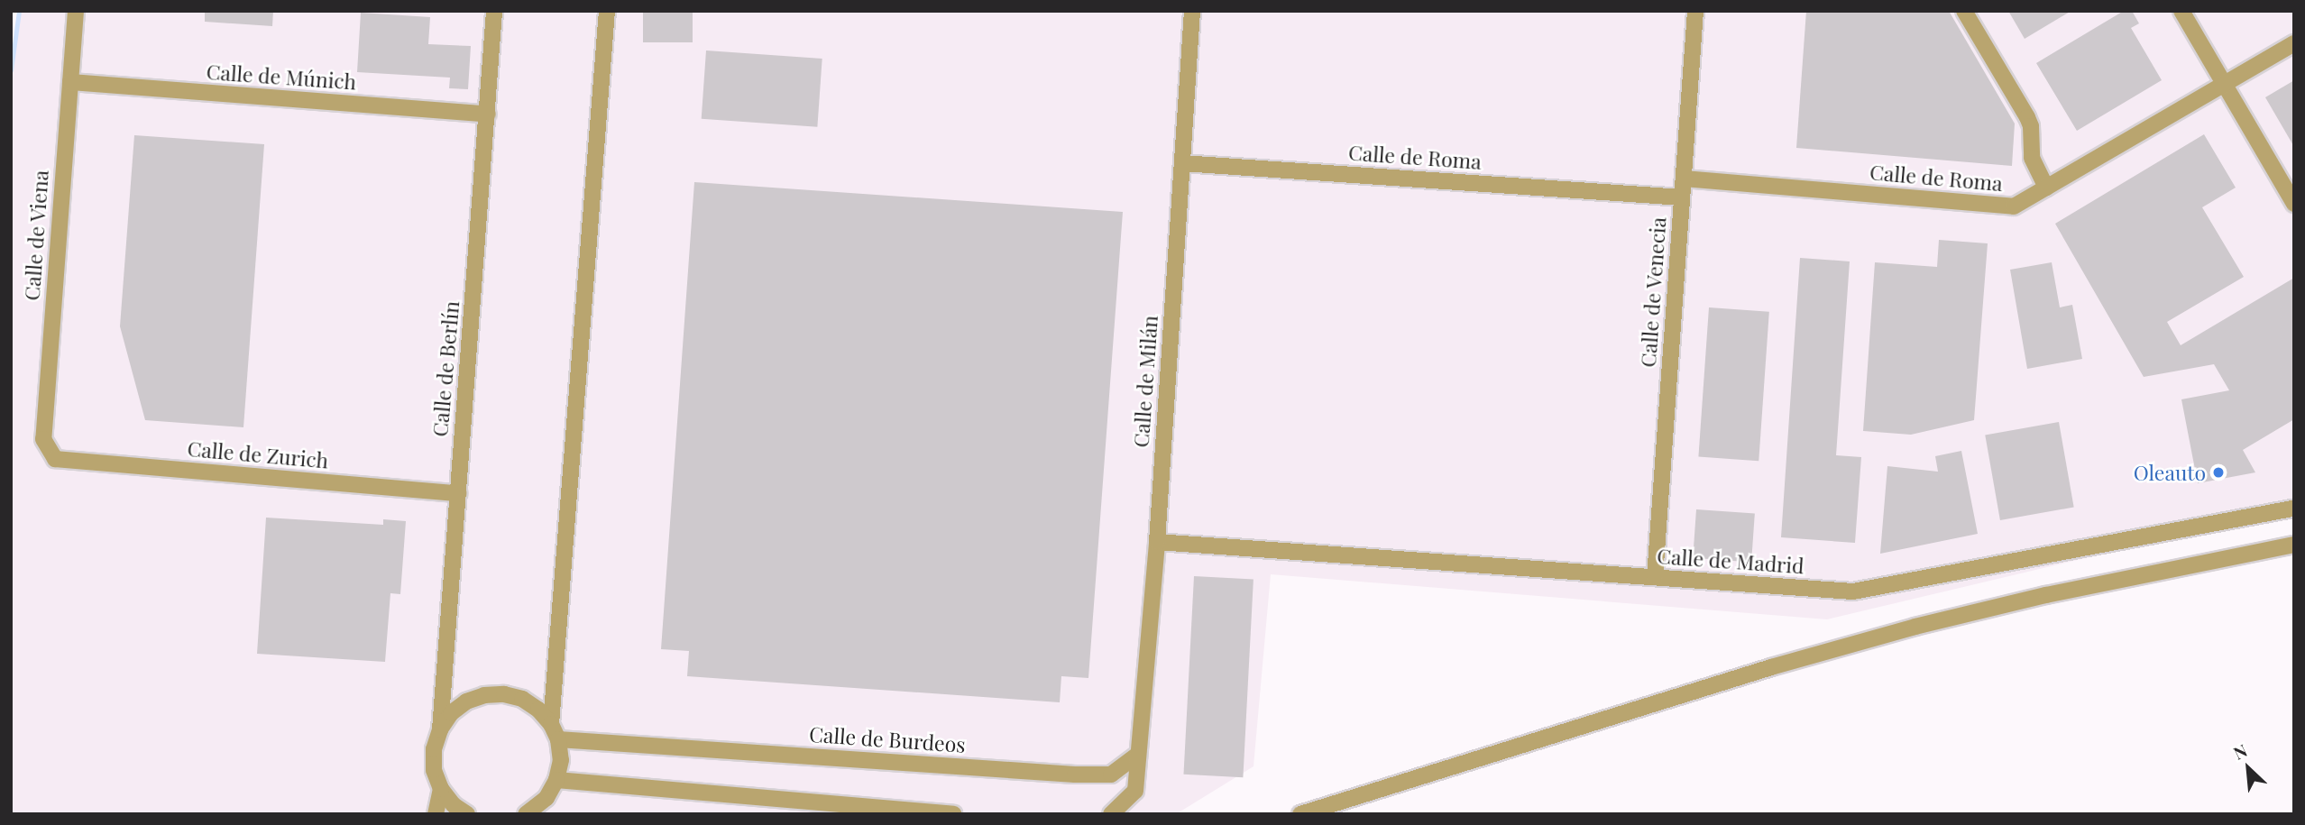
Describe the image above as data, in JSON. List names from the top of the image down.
{
  "streets": {
    "street": [
      "Calle de Múnich",
      "Calle de Roma",
      "Calle de Viena",
      "Calle de Venecia",
      "Calle de Berlín",
      "Calle de Milán",
      "Calle de Zurich",
      "Calle de Madrid",
      "Calle de Burdeos"
    ]
  },
  "crossings": [
    ["Calle de Múnich", "Calle de Viena"],
    ["Calle de Múnich", "Calle de Berlín"],
    ["Calle de Roma", "Calle de Venecia"],
    ["Calle de Roma", "Calle de Milán"],
    ["Calle de Viena", "Calle de Zurich"],
    ["Calle de Venecia", "Calle de Madrid"],
    ["Calle de Berlín", "Calle de Zurich"],
    ["Calle de Milán", "Calle de Madrid"],
    ["Calle de Milán", "Calle de Burdeos"]
  ],
  "places": ["Oleauto"],
  "north": "top left"
}
